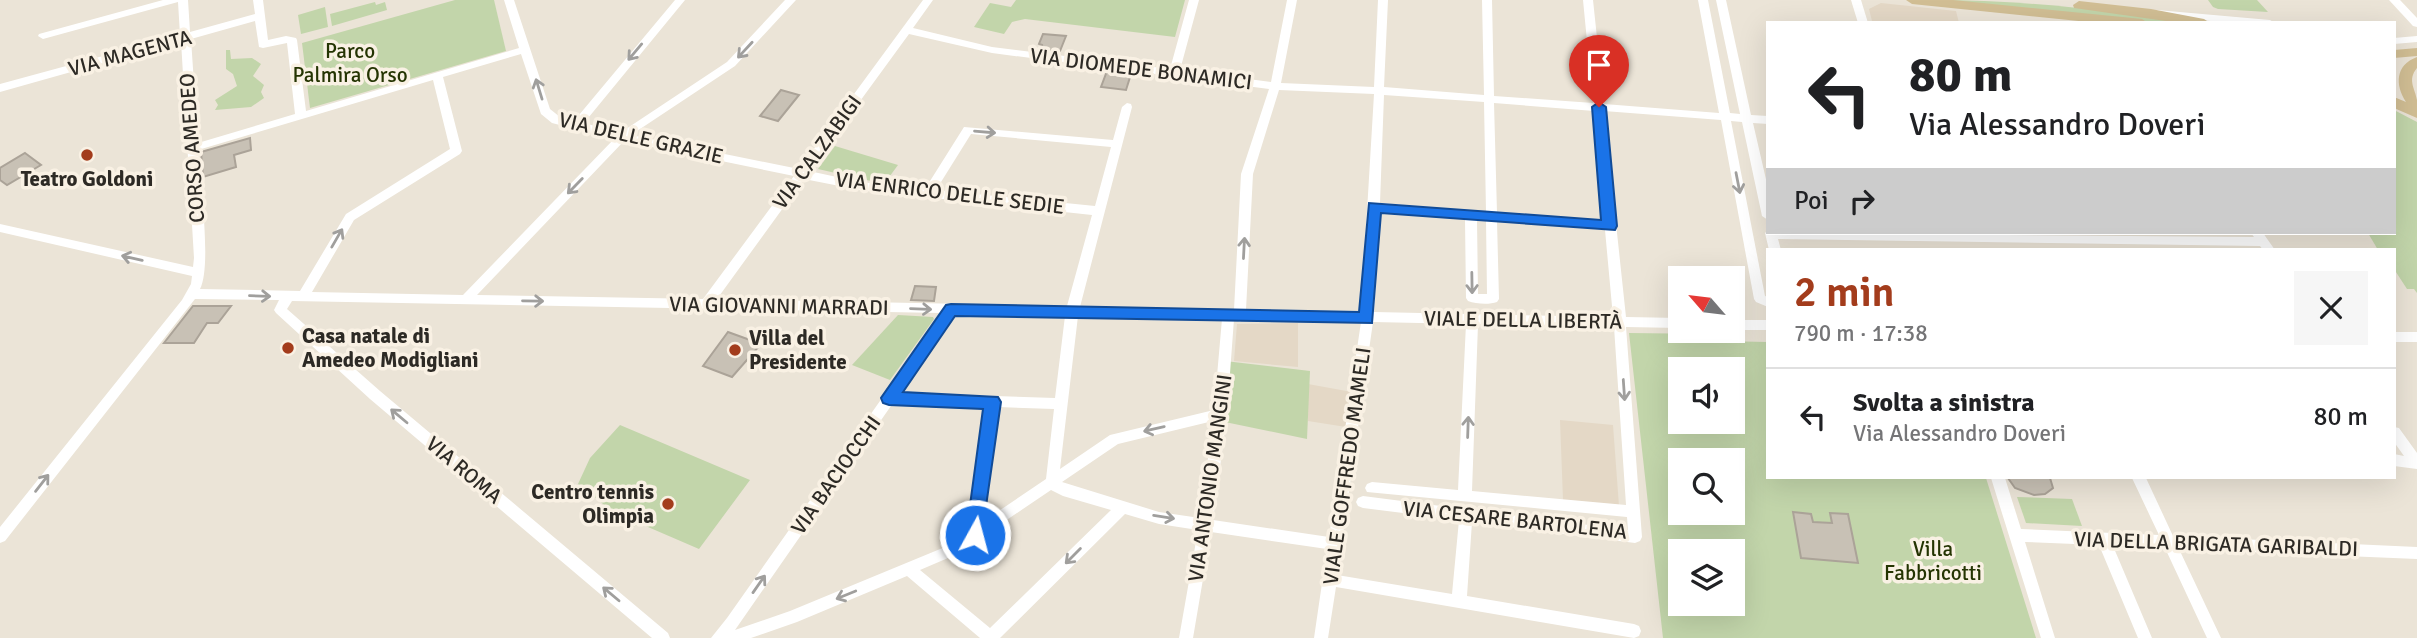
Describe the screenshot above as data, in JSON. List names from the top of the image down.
{
  "streets": {
    "street": [
      "VIA MAGENTA",
      "VIA DIOMEDE BONAMICI",
      "VIA DELLE GRAZIE",
      "CORSO AMEDEO",
      "VIA CALZABIGI",
      "VIA ENRICO DELLE SEDIE",
      "VIA GIOVANNI MARRADI",
      "VIALE DELLA LIBERTÀ",
      "VIALE GOFFREDO MAMELI",
      "VIA ROMA",
      "VIA BACIOCCHI",
      "VIA ANTONIO MANGINI",
      "VIA CESARE BARTOLENA",
      "VIA DELLA BRIGATA GARIBALDI"
    ]
  },
  "crossings": [
    ["VIA MAGENTA", "CORSO AMEDEO"],
    ["VIA DIOMEDE BONAMICI", "VIA CALZABIGI"],
    ["VIA DIOMEDE BONAMICI", "VIALE GOFFREDO MAMELI"],
    ["VIA DIOMEDE BONAMICI", "VIA ANTONIO MANGINI"],
    ["VIA DELLE GRAZIE", "VIA CALZABIGI"],
    ["VIA DELLE GRAZIE", "VIA ENRICO DELLE SEDIE"],
    ["CORSO AMEDEO", "VIA GIOVANNI MARRADI"],
    ["VIA CALZABIGI", "VIA ENRICO DELLE SEDIE"],
    ["VIA CALZABIGI", "VIA GIOVANNI MARRADI"],
    ["VIA GIOVANNI MARRADI", "VIALE DELLA LIBERTÀ"],
    ["VIA GIOVANNI MARRADI", "VIALE GOFFREDO MAMELI"],
    ["VIA GIOVANNI MARRADI", "VIA ROMA"],
    ["VIA GIOVANNI MARRADI", "VIA BACIOCCHI"],
    ["VIA GIOVANNI MARRADI", "VIA ANTONIO MANGINI"],
    ["VIALE DELLA LIBERTÀ", "VIALE GOFFREDO MAMELI"]
  ],
  "one_way": [
    "VIA GIOVANNI MARRADI",
    "VIA ROMA",
    "VIA BACIOCCHI",
    "VIA ANTONIO MANGINI"
  ],
  "parks": ["Parco Palmira Orso", "Villa Fabbricotti"],
  "places": [
    "Teatro Goldoni",
    "Casa natale di Amedeo Modigliani",
    "Villa del Presidente",
    "Centro tennis Olimpia"
  ],
  "north": "top left",
  "page": {
    "turn": ["80 m", "Via Alessandro Doveri"],
    "then": "Poi",
    "heading": ["2 min", "790 m · 17:38"],
    "list": [
      {
        "name": "Svolta a sinistra",
        "note": "Via Alessandro Doveri",
        "value": "80 m"
      }
    ]
  }
}
